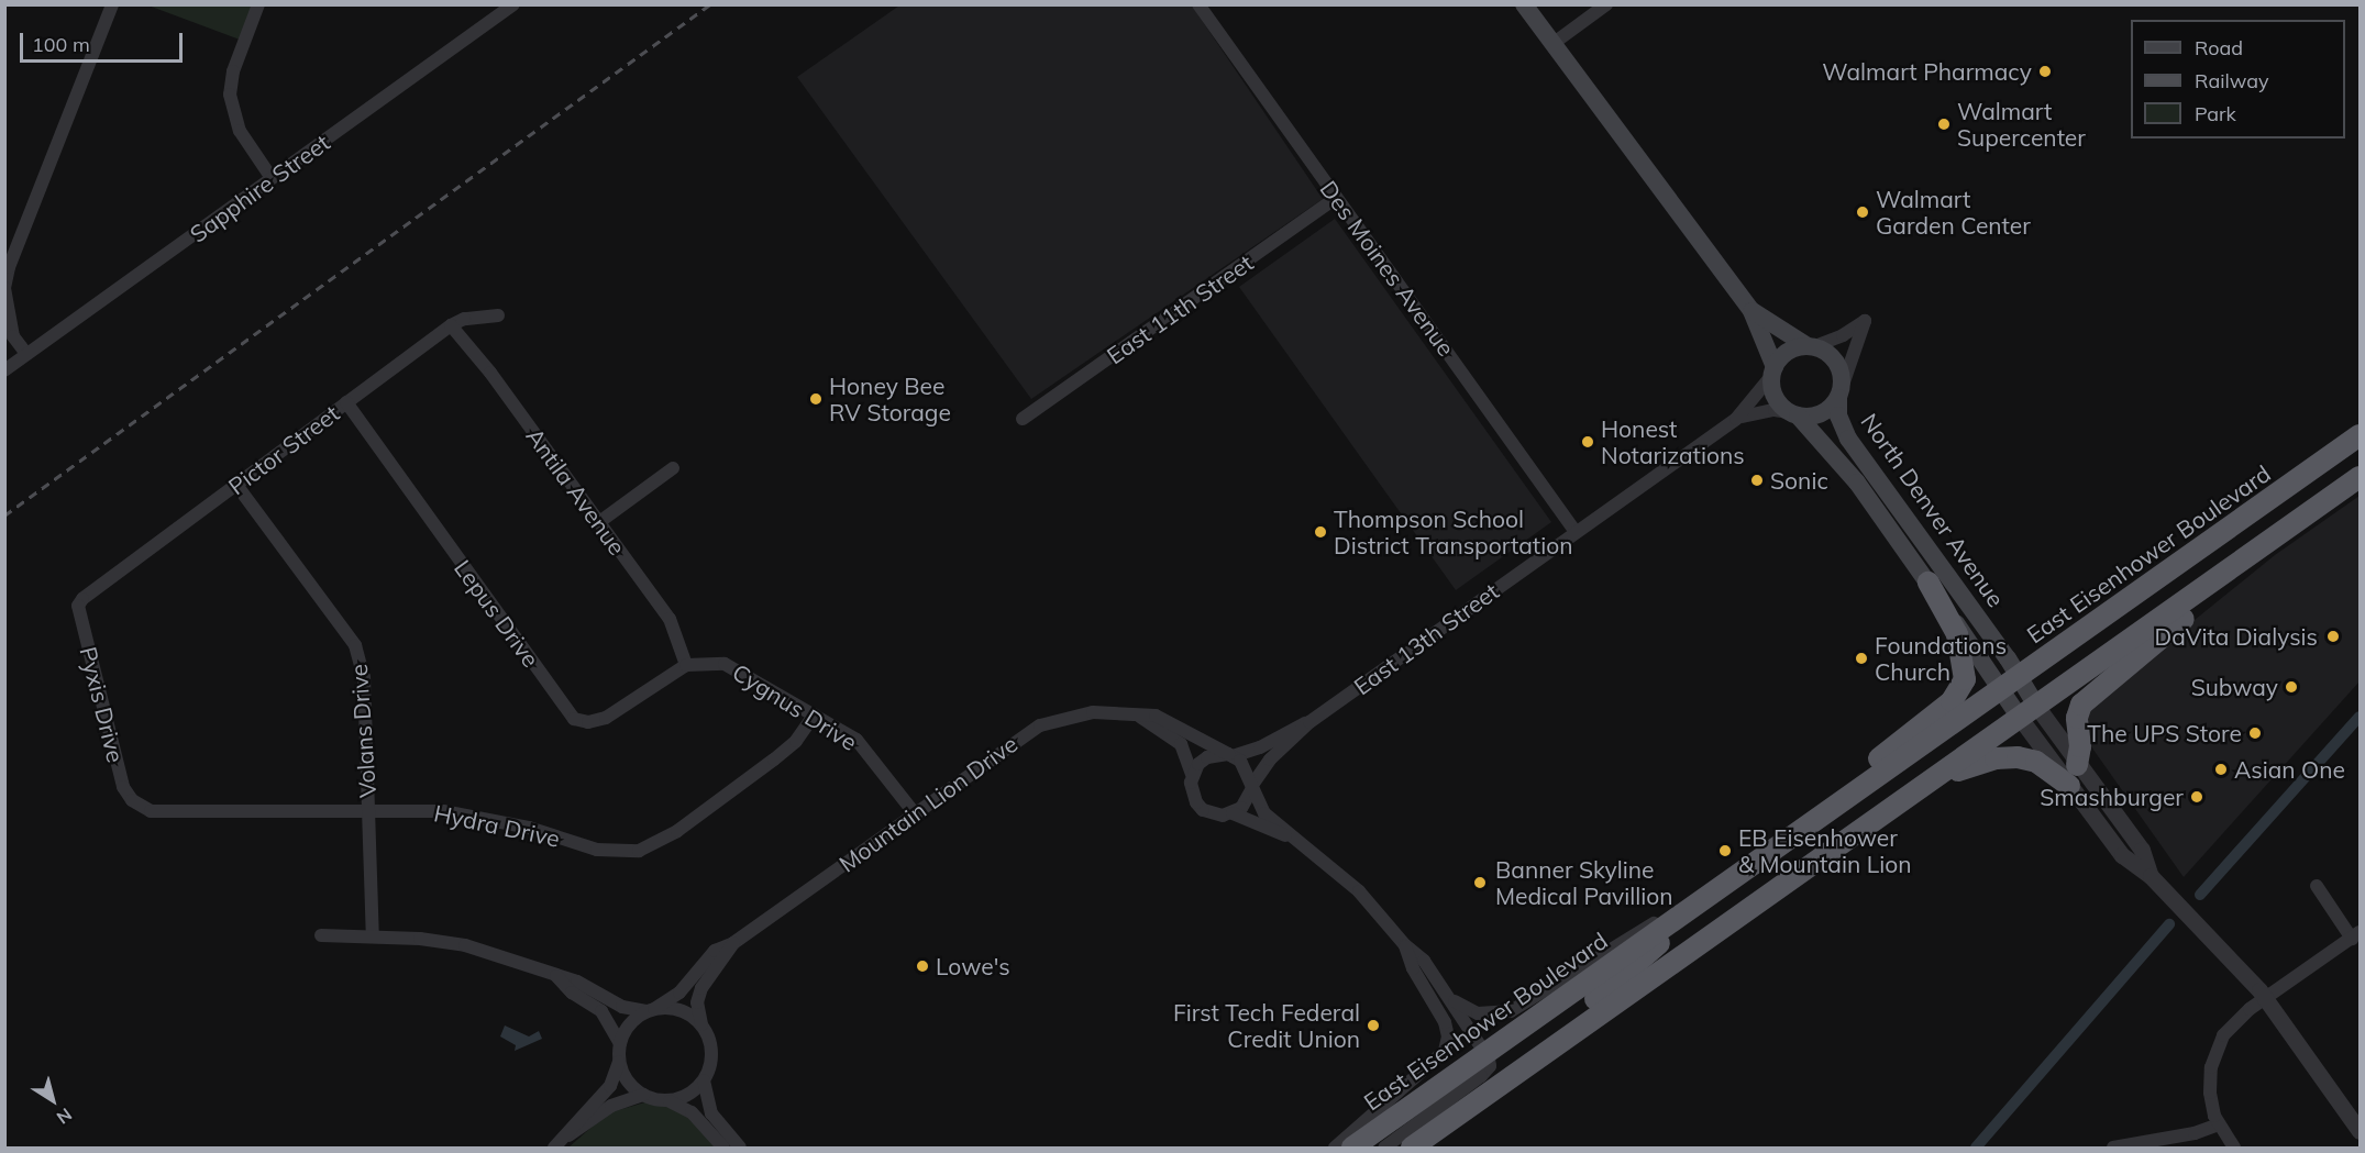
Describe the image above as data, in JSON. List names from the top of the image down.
{
  "streets": {
    "highway": ["East Eisenhower Boulevard"],
    "main road": ["North Denver Avenue"],
    "street": [
      "Sapphire Street",
      "Des Moines Avenue",
      "East 11th Street",
      "Pictor Street",
      "Antila Avenue",
      "Lepus Drive",
      "East 13th Street",
      "Pyxis Drive",
      "Cygnus Drive",
      "Volans Drive",
      "Mountain Lion Drive",
      "Hydra Drive"
    ]
  },
  "crossings": [
    ["Des Moines Avenue", "East 11th Street"],
    ["Des Moines Avenue", "East 13th Street"],
    ["Pictor Street", "Antila Avenue"],
    ["Pictor Street", "Lepus Drive"],
    ["Pictor Street", "Pyxis Drive"],
    ["Pictor Street", "Volans Drive"],
    ["Antila Avenue", "Lepus Drive"],
    ["Antila Avenue", "Cygnus Drive"],
    ["North Denver Avenue", "East Eisenhower Boulevard"],
    ["North Denver Avenue", "East 13th Street"],
    ["Lepus Drive", "Cygnus Drive"],
    ["East 13th Street", "Mountain Lion Drive"],
    ["Pyxis Drive", "Hydra Drive"],
    ["Cygnus Drive", "Mountain Lion Drive"],
    ["Cygnus Drive", "Hydra Drive"],
    ["Volans Drive", "Hydra Drive"]
  ],
  "places": [
    "Walmart Pharmacy",
    "Walmart Supercenter",
    "Walmart Garden Center",
    "Honey Bee RV Storage",
    "Honest Notarizations",
    "Sonic",
    "Thompson School District Transportation",
    "DaVita Dialysis",
    "Foundations Church",
    "Subway",
    "The UPS Store",
    "Asian One",
    "Smashburger",
    "EB Eisenhower & Mountain Lion",
    "Banner Skyline Medical Pavillion",
    "Lowe's",
    "First Tech Federal Credit Union"
  ],
  "legend": ["Road", "Railway", "Park"],
  "scale_bar": "100 m",
  "north": "bottom right"
}
